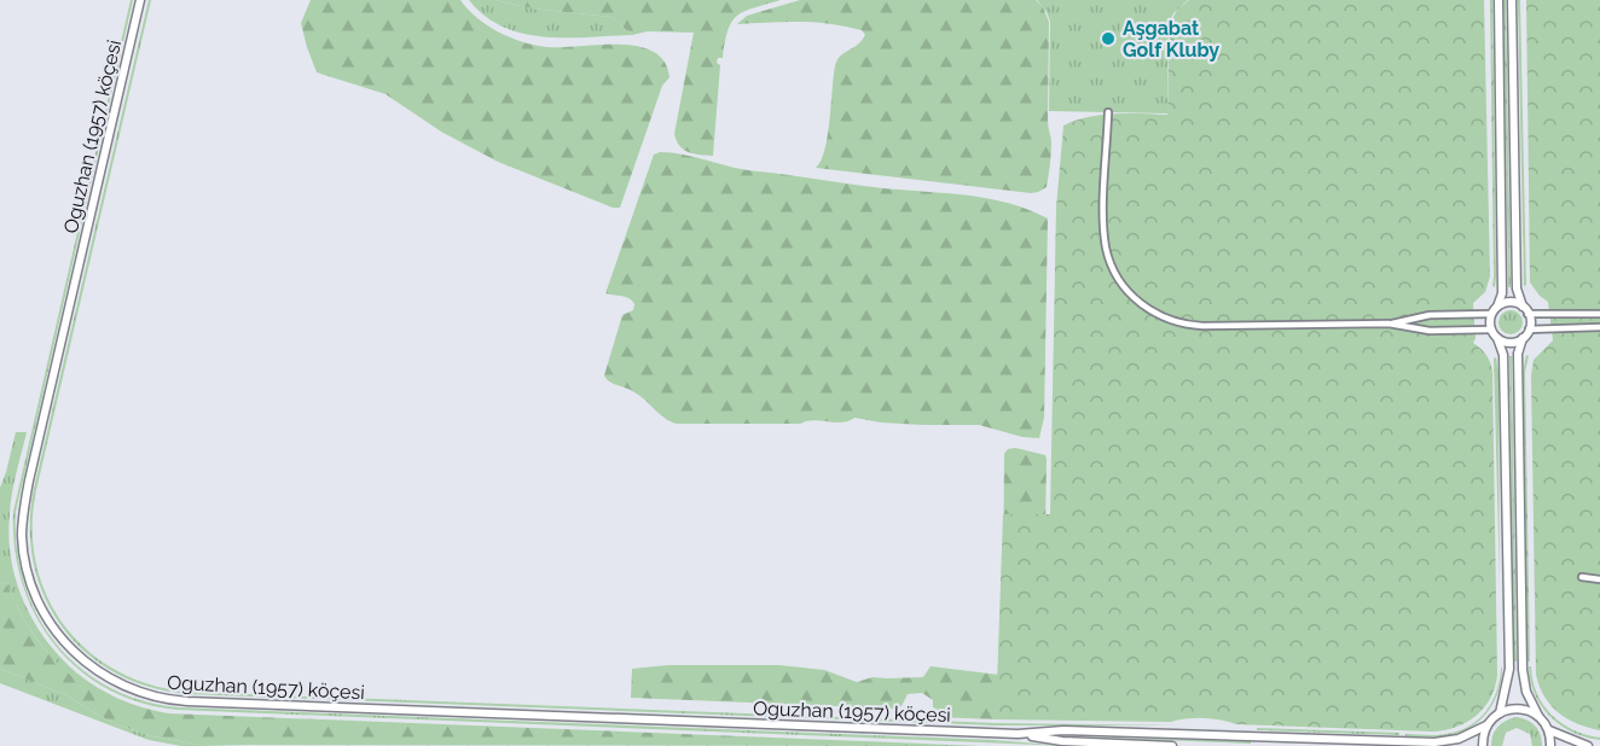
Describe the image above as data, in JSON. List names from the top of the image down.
{
  "streets": {
    "main road": ["Oguzhan (1957) köçesi"]
  },
  "places": ["Aşgabat Golf Kluby"]
}
